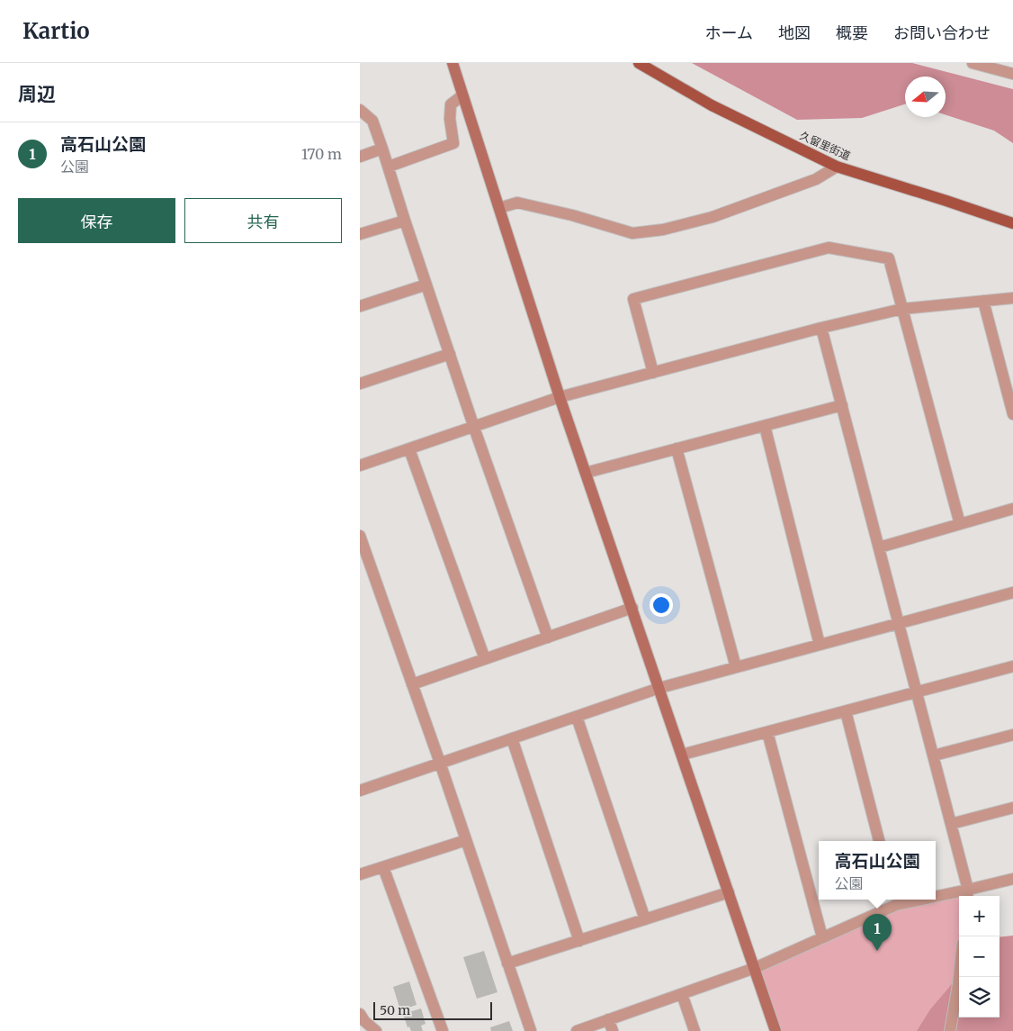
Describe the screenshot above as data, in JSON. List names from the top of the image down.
{
  "streets": {
    "main road": ["久留里街道"]
  },
  "scale_bar": "50 m",
  "north": "left",
  "page": {
    "header": "Kartio",
    "nav": [
      "ホーム",
      "地図",
      "概要",
      "お問い合わせ"
    ],
    "heading": "周辺",
    "list": [
      {
        "mark": "1",
        "name": "高石山公園",
        "note": "公園",
        "value": "170 m"
      }
    ],
    "buttons": ["保存", "共有"],
    "popup": ["高石山公園", "公園"],
    "map_buttons": ["+", "−"],
    "pins": "1",
    "scale": "50 m"
  }
}
